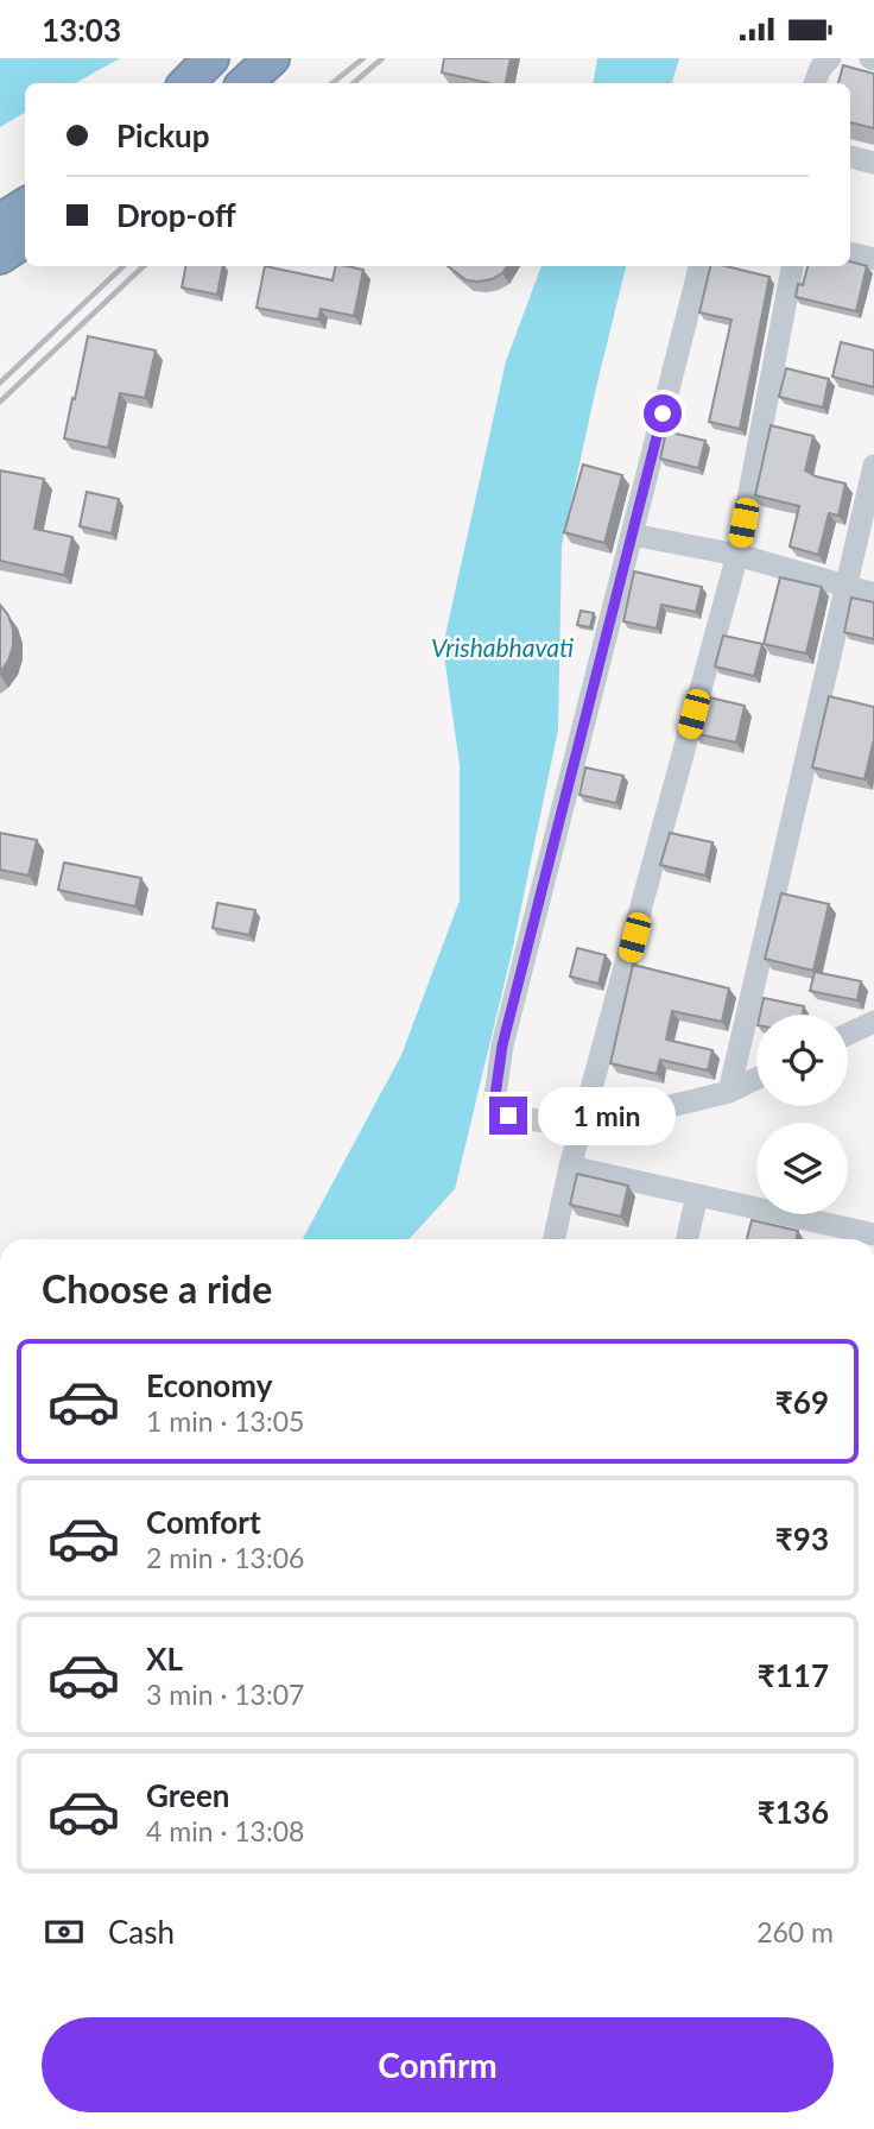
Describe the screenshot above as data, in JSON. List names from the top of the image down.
{
  "water": ["Vrishabhavati"],
  "page": {
    "status": "13:03",
    "banner": ["Pickup", "Drop-off"],
    "bubble": "1 min",
    "heading": "Choose a ride",
    "list": [
      {
        "name": "Economy",
        "note": "1 min · 13:05",
        "value": "₹69"
      },
      {
        "name": "Comfort",
        "note": "2 min · 13:06",
        "value": "₹93"
      },
      {
        "name": "XL",
        "note": "3 min · 13:07",
        "value": "₹117"
      },
      {
        "name": "Green",
        "note": "4 min · 13:08",
        "value": "₹136"
      }
    ],
    "pay": ["Cash", "260 m"],
    "buttons": "Confirm"
  }
}
